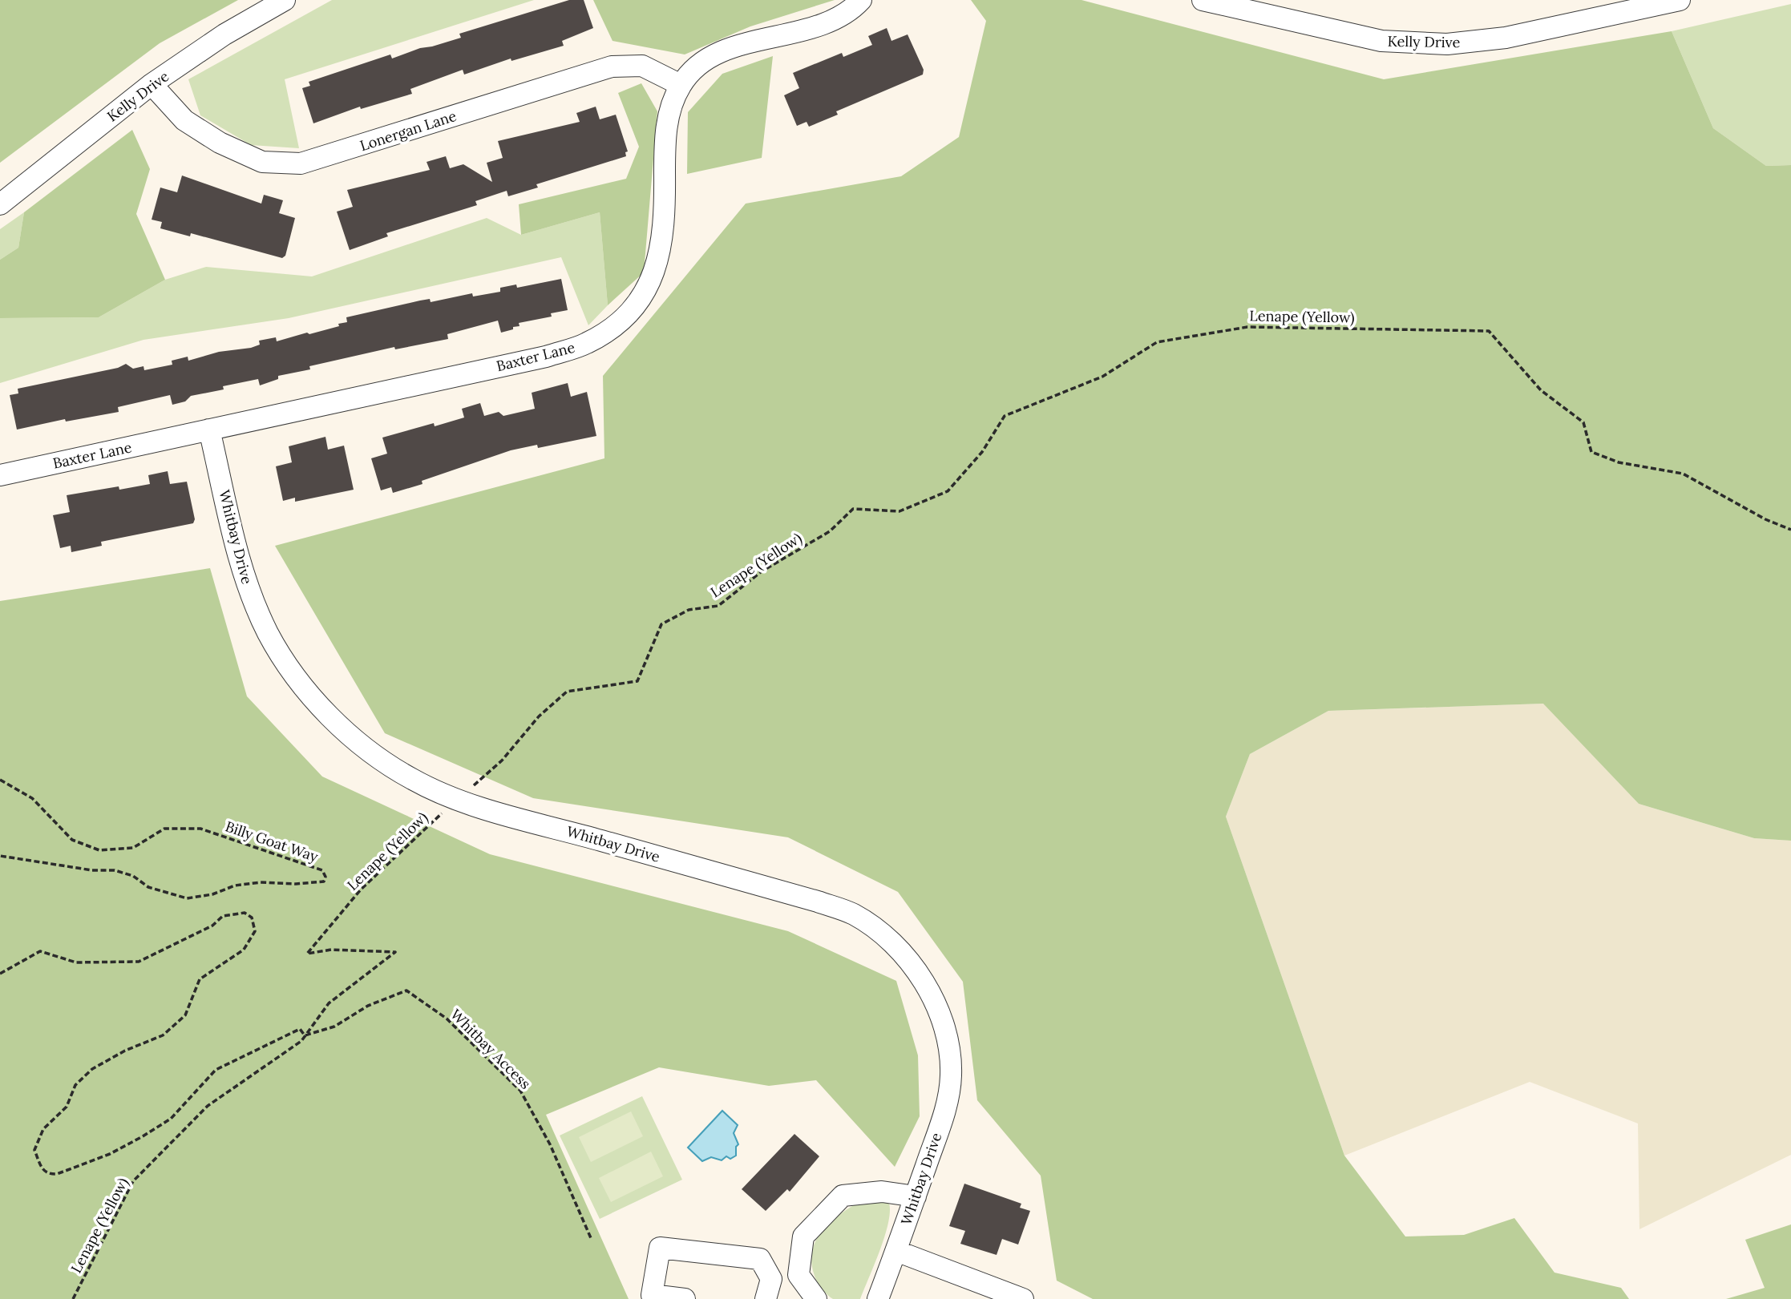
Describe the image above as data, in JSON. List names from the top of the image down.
{
  "streets": {
    "street": [
      "Kelly Drive",
      "Lonergan Lane",
      "Baxter Lane",
      "Whitbay Drive"
    ],
    "path": ["Lenape (Yellow)", "Billy Goat Way", "Whitbay Access"]
  },
  "crossings": [
    ["Kelly Drive", "Lonergan Lane"],
    ["Lonergan Lane", "Baxter Lane"],
    ["Lenape (Yellow)", "Whitbay Drive"],
    ["Lenape (Yellow)", "Whitbay Access"],
    ["Baxter Lane", "Whitbay Drive"]
  ]
}
